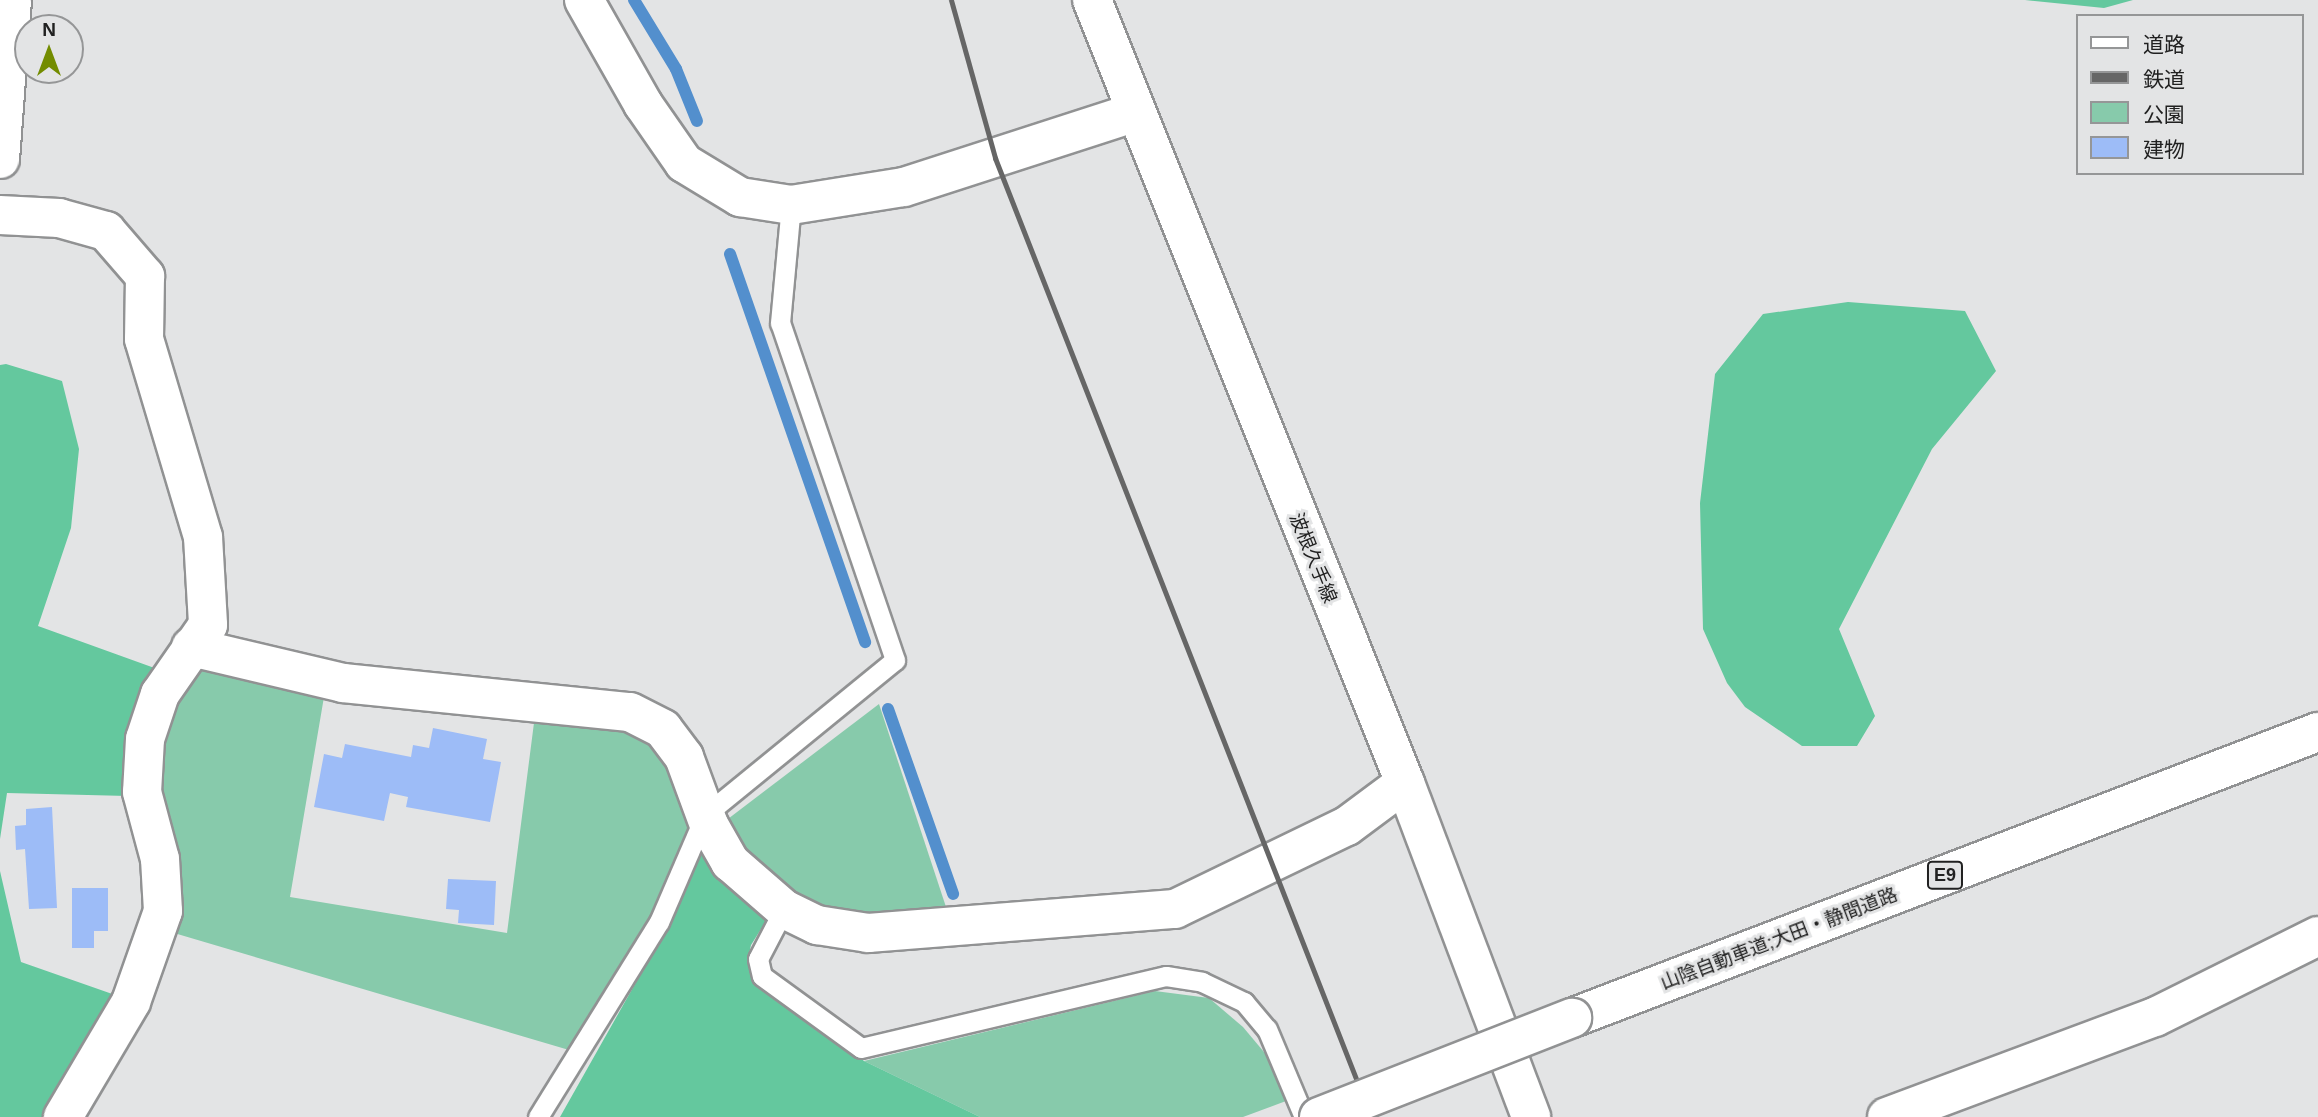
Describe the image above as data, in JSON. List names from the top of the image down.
{
  "streets": {
    "main road": ["波根久手線", "E9", "山陰自動車道;大田・静間道路"]
  },
  "legend": [
    "道路",
    "鉄道",
    "公園",
    "建物"
  ],
  "north": "top"
}
